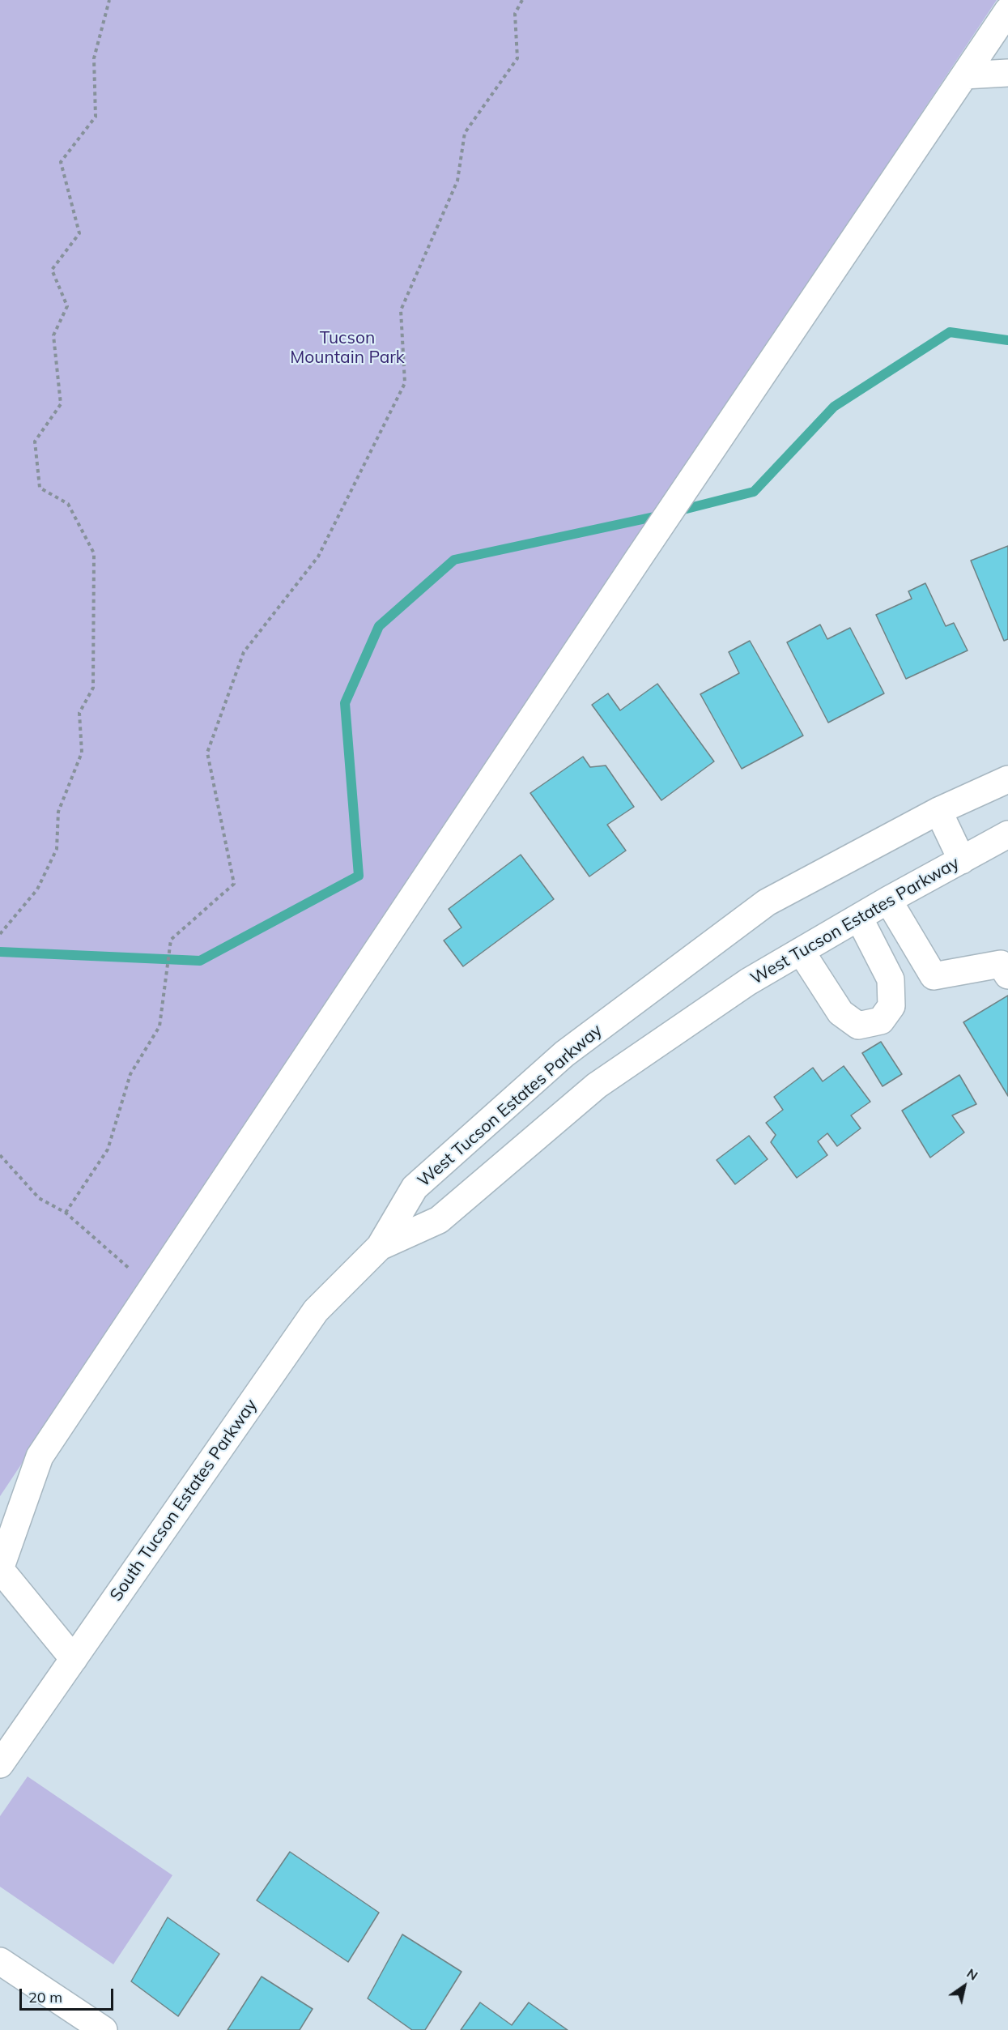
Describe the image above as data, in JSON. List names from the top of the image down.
{
  "streets": {
    "street": ["West Tucson Estates Parkway", "South Tucson Estates Parkway"]
  },
  "crossings": [
    ["West Tucson Estates Parkway", "South Tucson Estates Parkway"]
  ],
  "parks": ["Tucson Mountain Park"],
  "scale_bar": "20 m",
  "north": "top right"
}
